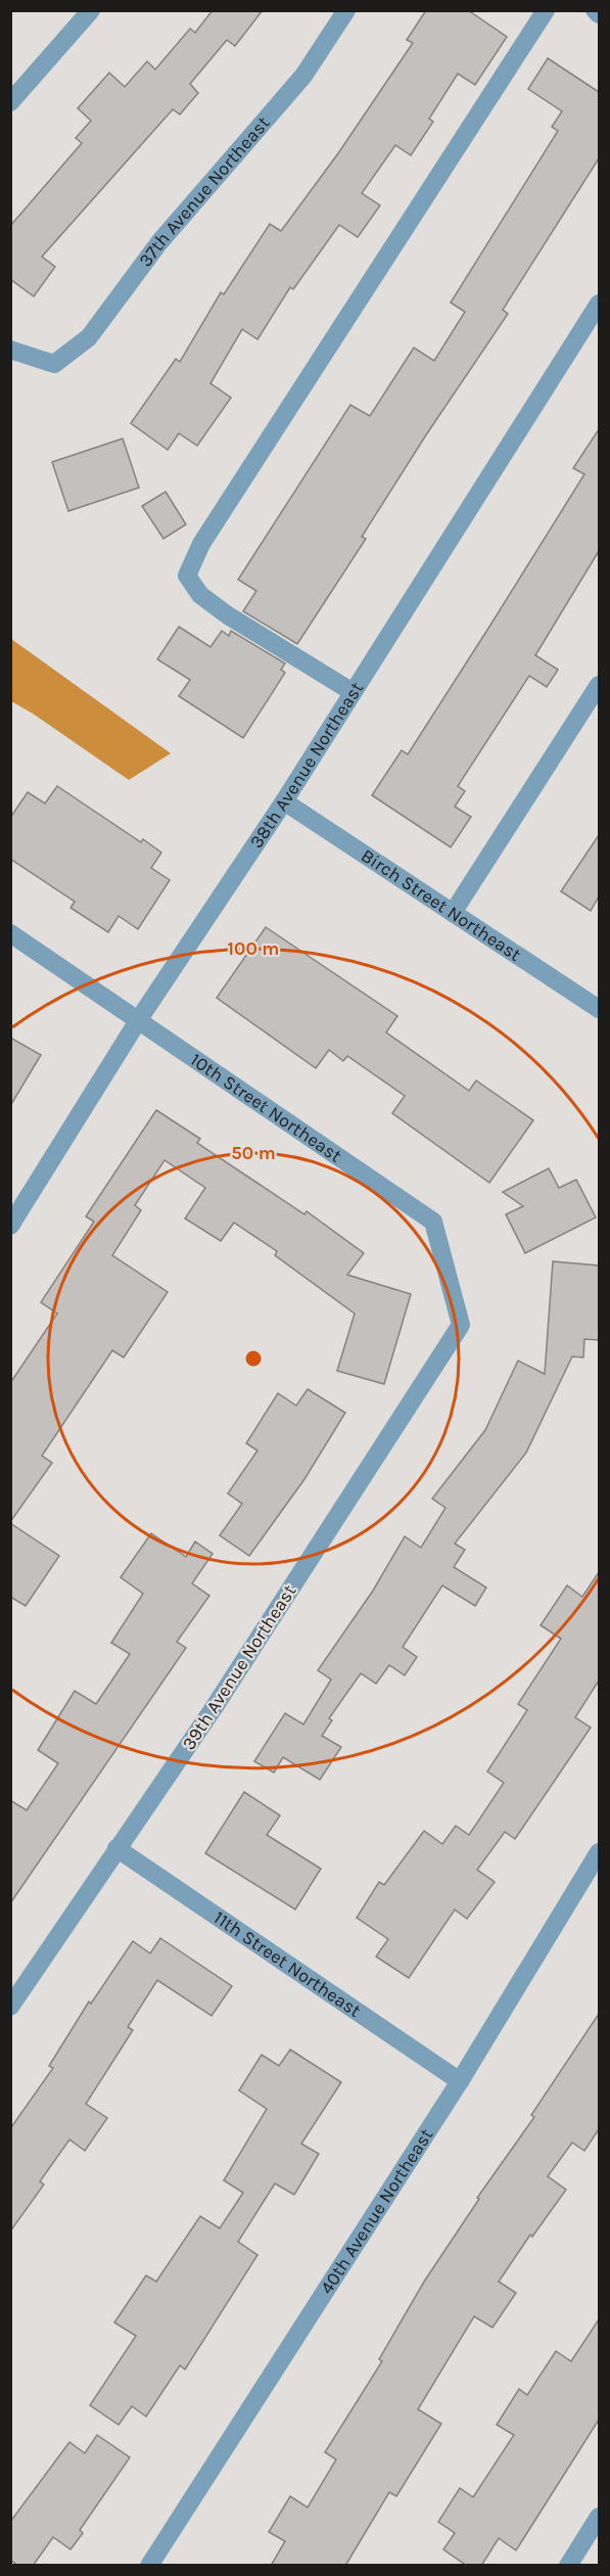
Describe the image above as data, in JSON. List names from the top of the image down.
{
  "streets": {
    "street": [
      "37th Avenue Northeast",
      "38th Avenue Northeast",
      "Birch Street Northeast",
      "10th Street Northeast",
      "39th Avenue Northeast",
      "11th Street Northeast",
      "40th Avenue Northeast"
    ]
  },
  "crossings": [
    ["38th Avenue Northeast", "Birch Street Northeast"],
    ["38th Avenue Northeast", "10th Street Northeast"],
    ["10th Street Northeast", "39th Avenue Northeast"],
    ["39th Avenue Northeast", "11th Street Northeast"],
    ["11th Street Northeast", "40th Avenue Northeast"]
  ],
  "rings": ["100 m", "50 m"]
}
